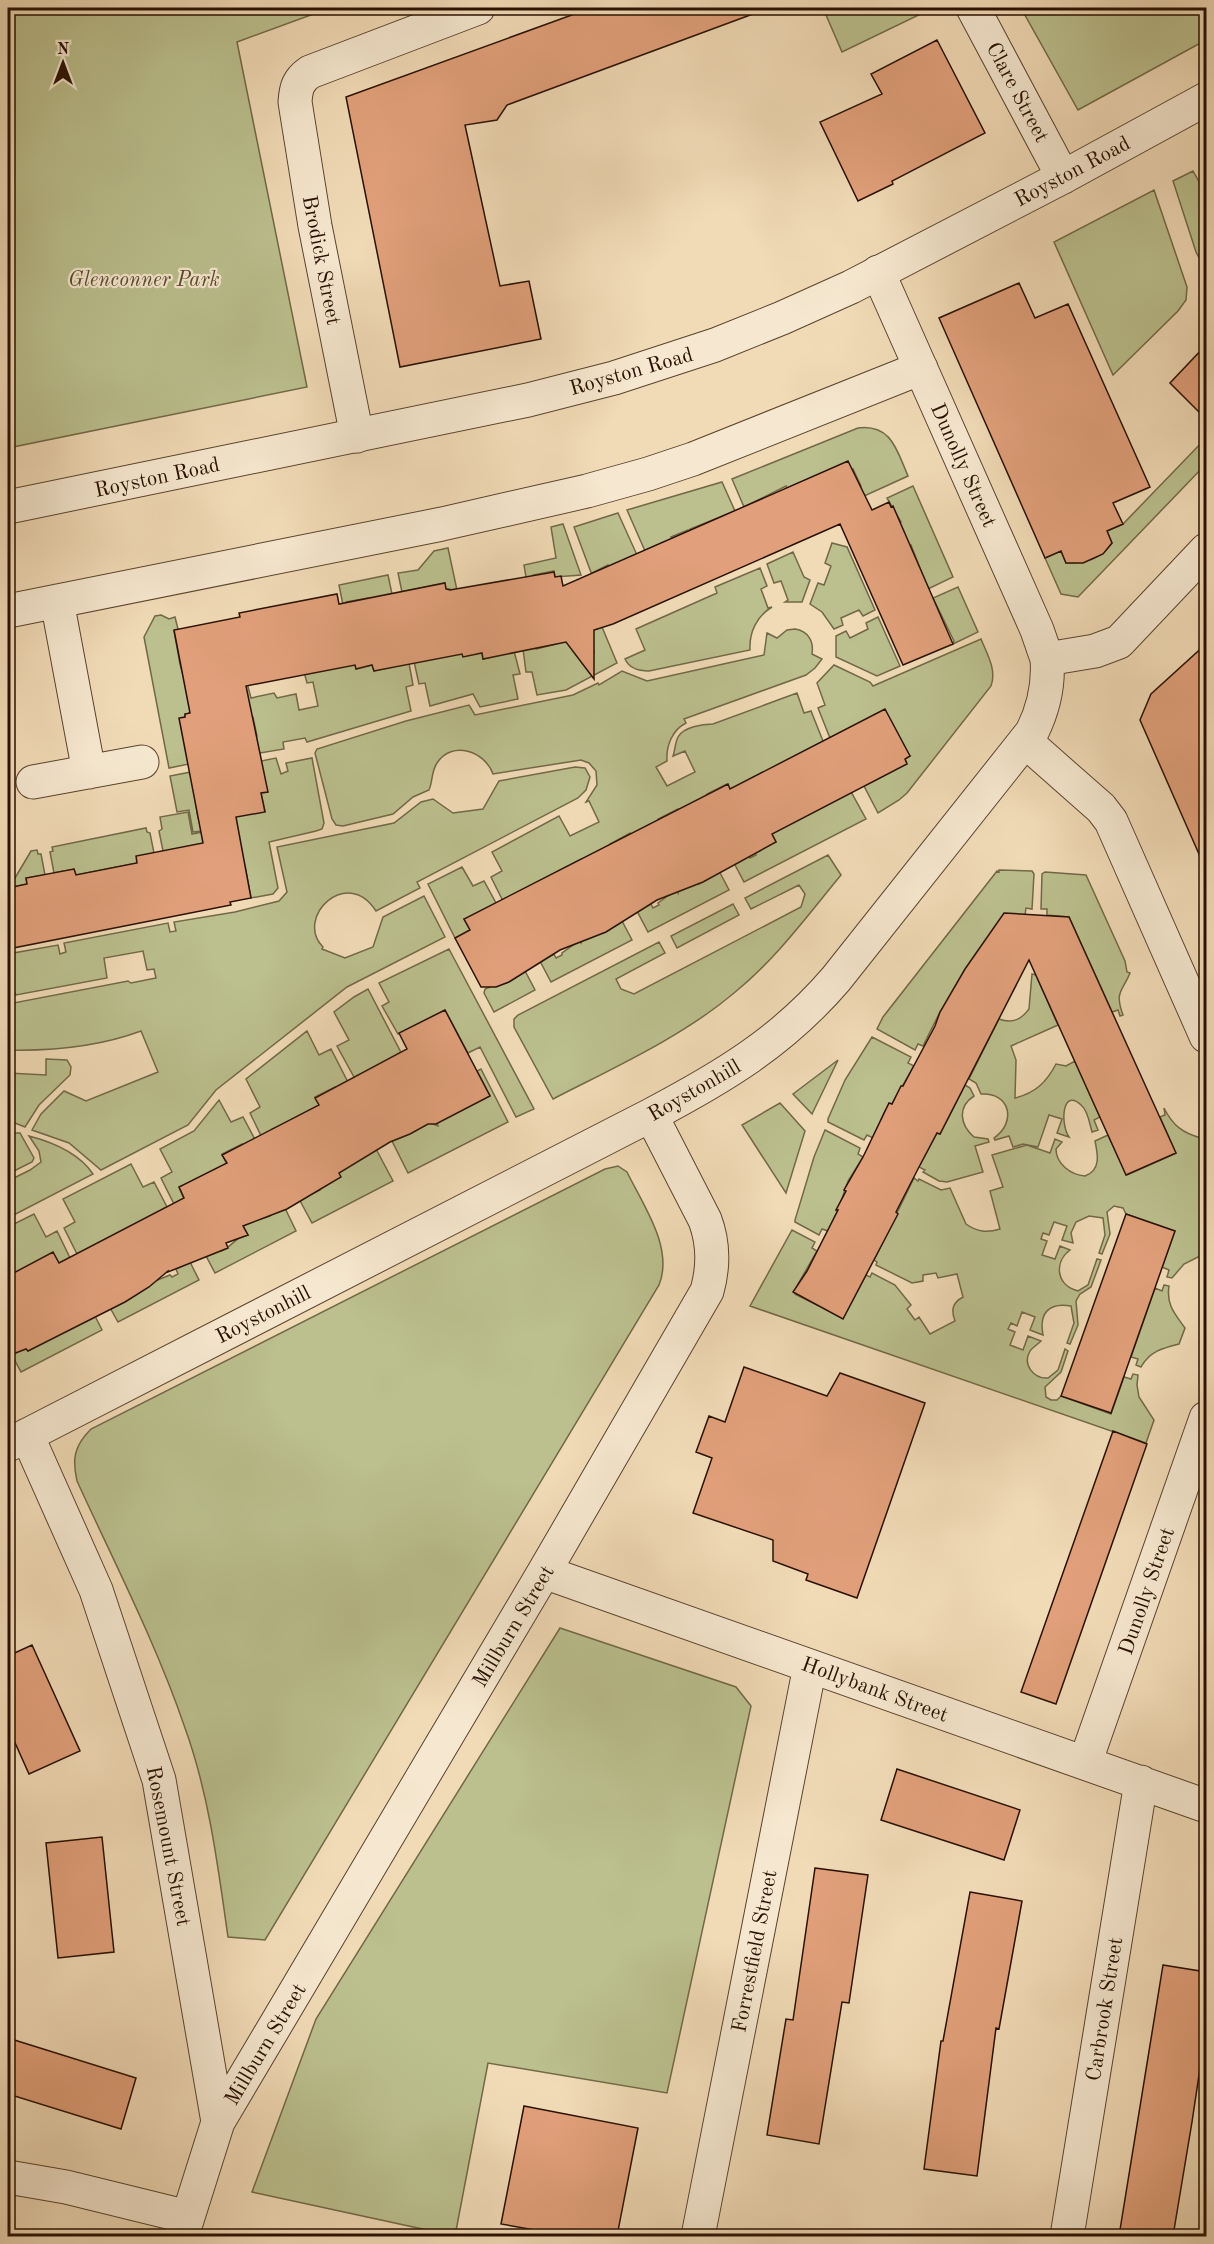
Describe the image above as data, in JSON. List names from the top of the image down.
{
  "streets": {
    "street": [
      "Clare Street",
      "Royston Road",
      "Brodick Street",
      "Dunolly Street",
      "Roystonhill",
      "Millburn Street",
      "Hollybank Street",
      "Rosemount Street",
      "Forrestfield Street",
      "Carbrook Street"
    ]
  },
  "crossings": [
    ["Clare Street", "Royston Road"],
    ["Royston Road", "Brodick Street"],
    ["Royston Road", "Dunolly Street"],
    ["Dunolly Street", "Roystonhill"],
    ["Dunolly Street", "Hollybank Street"],
    ["Roystonhill", "Millburn Street"],
    ["Roystonhill", "Rosemount Street"],
    ["Millburn Street", "Hollybank Street"],
    ["Millburn Street", "Rosemount Street"],
    ["Hollybank Street", "Forrestfield Street"],
    ["Hollybank Street", "Carbrook Street"]
  ],
  "parks": ["Glenconner Park"],
  "north": "top"
}
